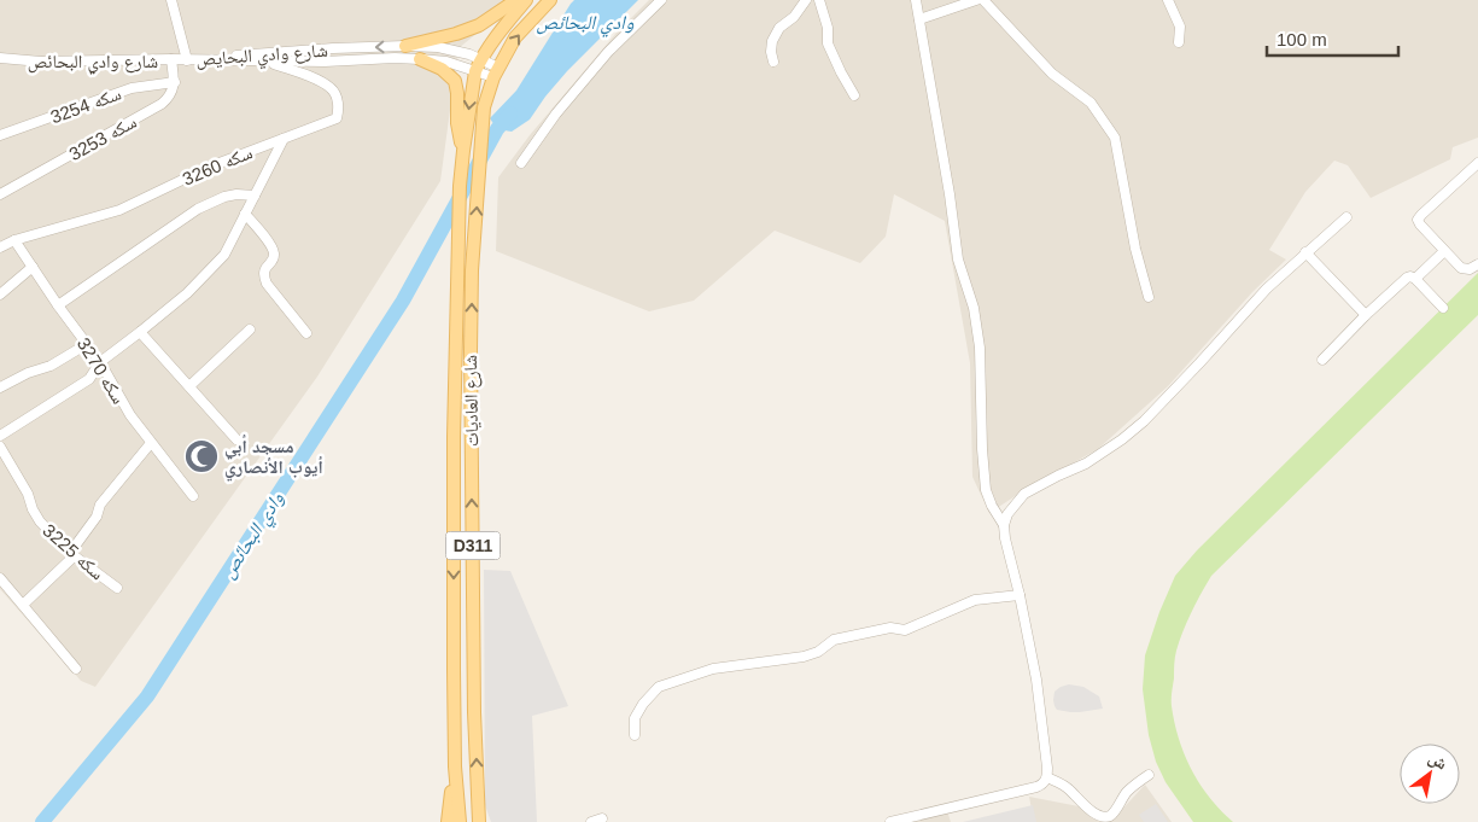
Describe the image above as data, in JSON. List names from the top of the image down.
{
  "streets": {
    "main road": ["شارع العاديات", "D311"],
    "street": [
      "شارع وادي البحايص",
      "شارع وادي البحائص",
      "سكه 3254",
      "سكه 3253",
      "سكه 3260",
      "سكه 3270",
      "سكه 3225"
    ]
  },
  "crossings": [
    ["شارع وادي البحايص", "شارع وادي البحائص"],
    ["شارع وادي البحايص", "سكه 3260"],
    ["شارع وادي البحايص", "شارع العاديات"],
    ["سكه 3254", "سكه 3253"],
    ["سكه 3260", "سكه 3270"]
  ],
  "water": ["وادي البحائص"],
  "places": {
    "mosque": ["مسجد أبي أيوب الأنصاري"]
  },
  "scale_bar": "100 m",
  "north": "top right"
}
